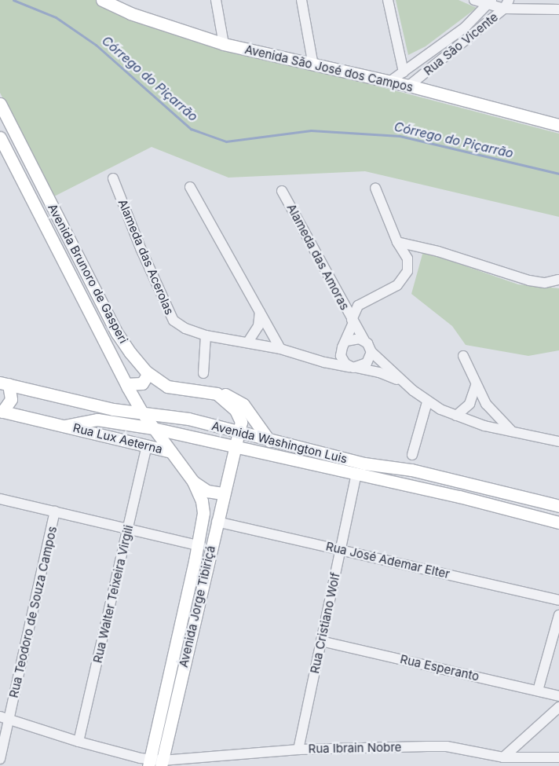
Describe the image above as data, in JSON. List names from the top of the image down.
{
  "streets": {
    "main road": [
      "Avenida São José dos Campos",
      "Avenida Brunoro de Gasperi",
      "Rua Lux Aeterna",
      "Avenida Washington Luis",
      "Avenida Jorge Tibiriçá"
    ],
    "street": [
      "Rua São Vicente",
      "Alameda das Acerolas",
      "Alameda das Amoras",
      "Rua José Ademar Elter",
      "Rua Walter Teixeira Virgili",
      "Rua Teodoro de Souza Campos",
      "Rua Cristiano Wolf",
      "Rua Esperanto",
      "Rua Ibrain Nobre"
    ]
  },
  "crossings": [
    ["Rua São Vicente", "Avenida São José dos Campos"],
    ["Alameda das Acerolas", "Alameda das Amoras"],
    ["Avenida Brunoro de Gasperi", "Rua Lux Aeterna"],
    ["Avenida Brunoro de Gasperi", "Avenida Washington Luis"],
    ["Avenida Brunoro de Gasperi", "Avenida Jorge Tibiriçá"],
    ["Rua Lux Aeterna", "Avenida Washington Luis"],
    ["Rua Lux Aeterna", "Rua Walter Teixeira Virgili"],
    ["Avenida Washington Luis", "Avenida Jorge Tibiriçá"],
    ["Avenida Washington Luis", "Rua Cristiano Wolf"],
    ["Rua José Ademar Elter", "Avenida Jorge Tibiriçá"],
    ["Rua José Ademar Elter", "Rua Cristiano Wolf"],
    ["Rua Walter Teixeira Virgili", "Rua Ibrain Nobre"],
    ["Avenida Jorge Tibiriçá", "Rua Ibrain Nobre"],
    ["Rua Teodoro de Souza Campos", "Rua Ibrain Nobre"],
    ["Rua Cristiano Wolf", "Rua Esperanto"],
    ["Rua Cristiano Wolf", "Rua Ibrain Nobre"]
  ],
  "water": ["Córrego do Piçarrão"]
}
